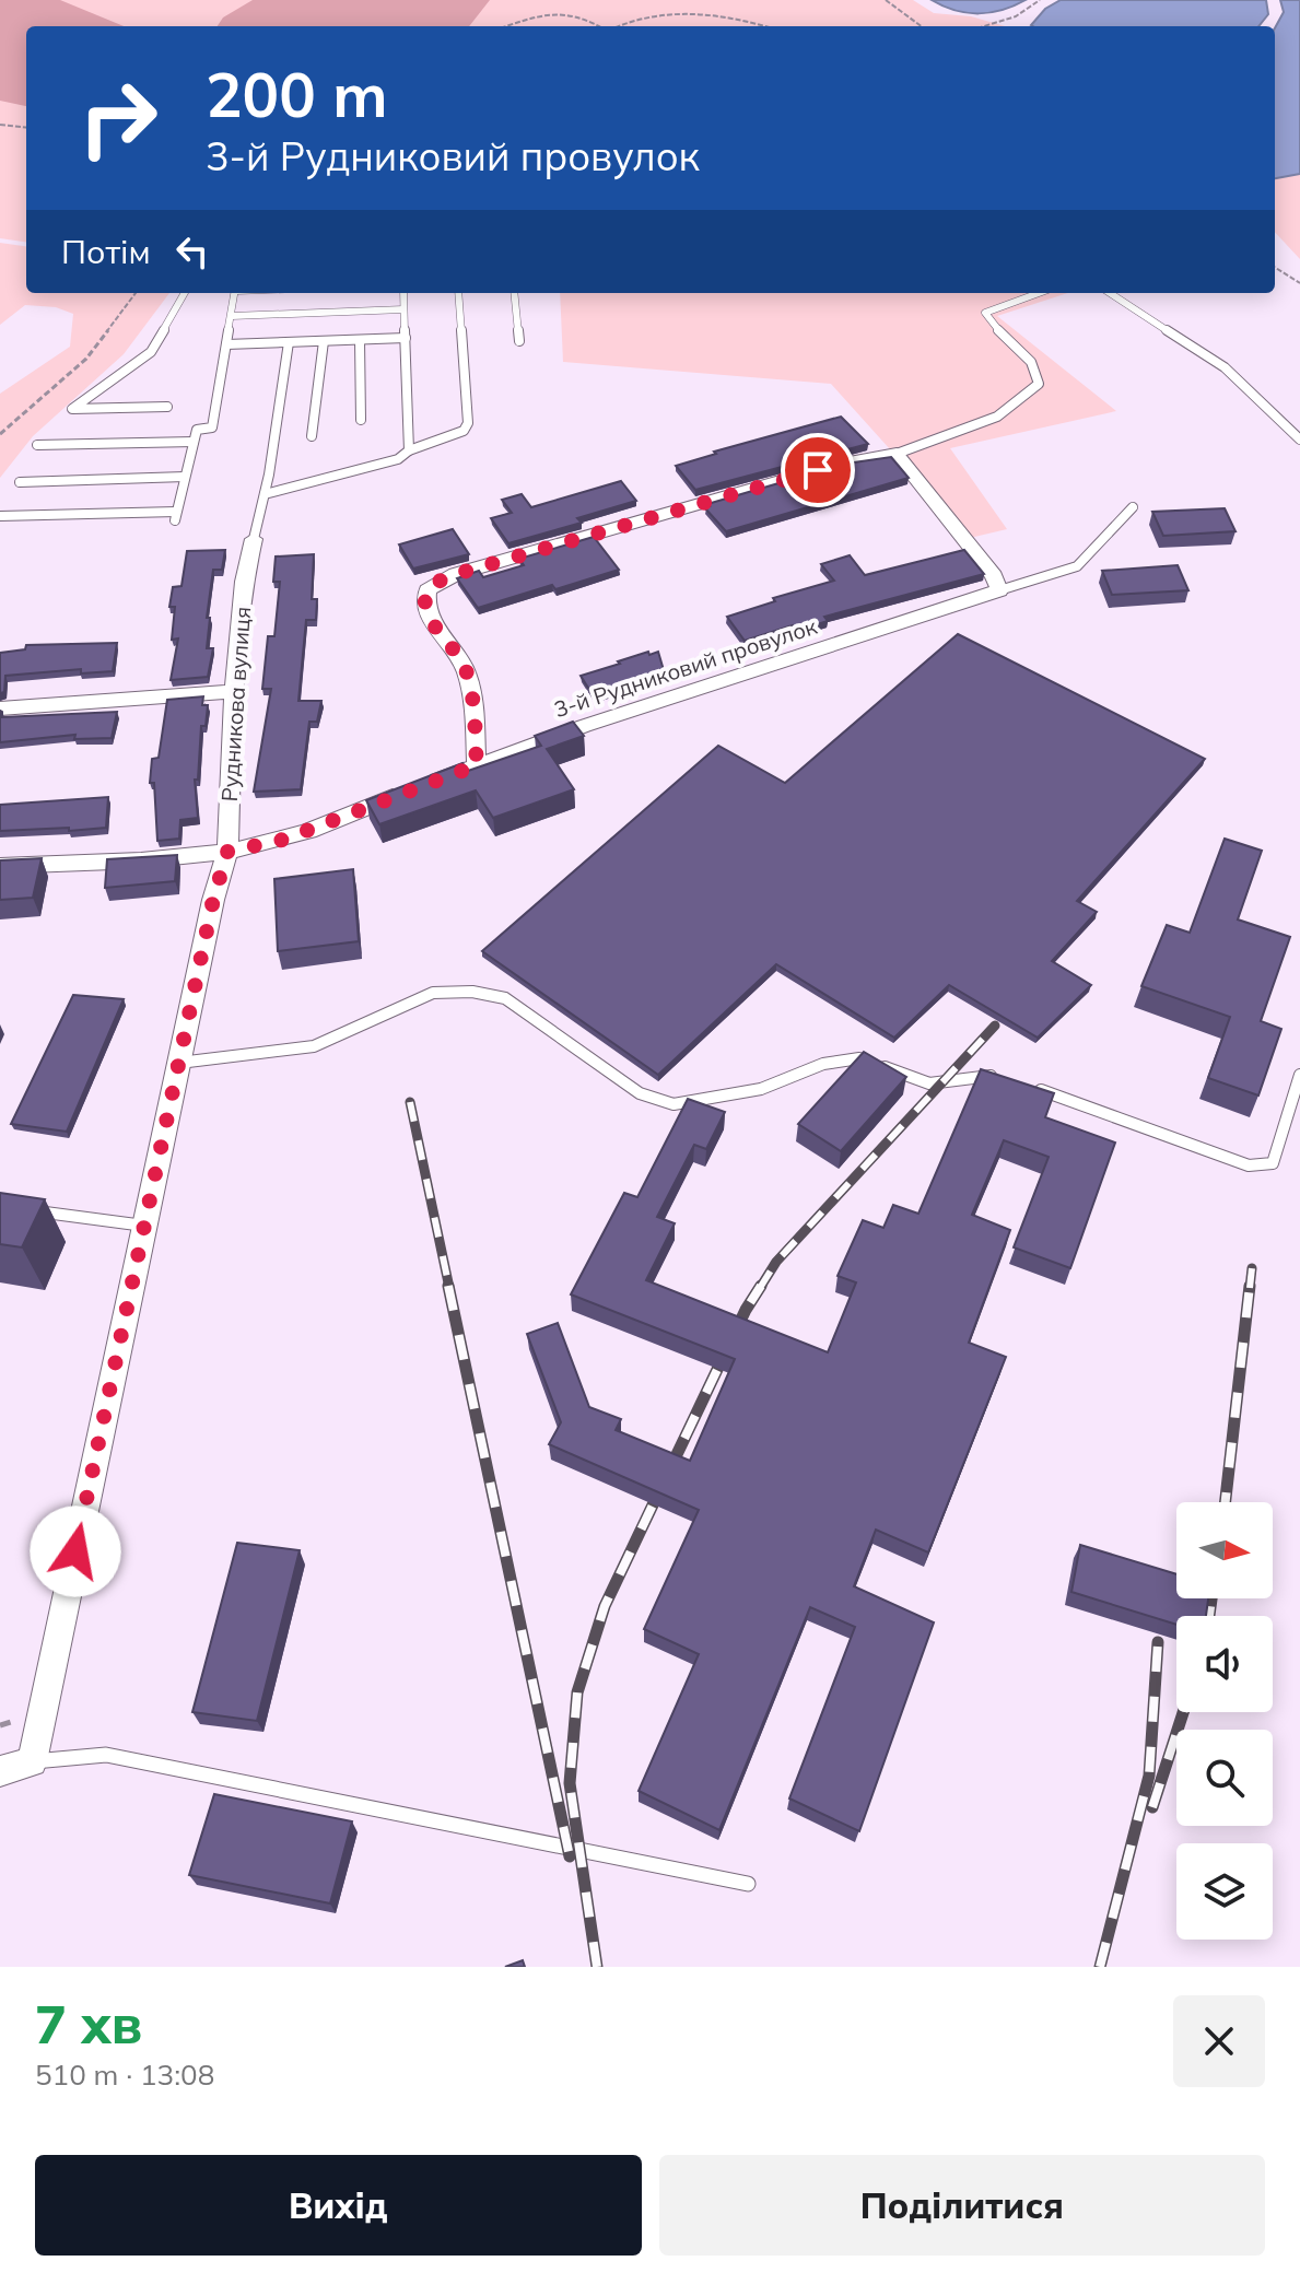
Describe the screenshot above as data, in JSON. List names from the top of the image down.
{
  "streets": {
    "street": ["3-й Рудниковий провулок", "Рудникова вулиця"]
  },
  "crossings": [
    ["3-й Рудниковий провулок", "Рудникова вулиця"]
  ],
  "north": "right",
  "page": {
    "turn": ["200 m", "3-й Рудниковий провулок"],
    "then": "Потім",
    "heading": ["7 хв", "510 m · 13:08"],
    "buttons": ["Вихід", "Поділитися"]
  }
}
